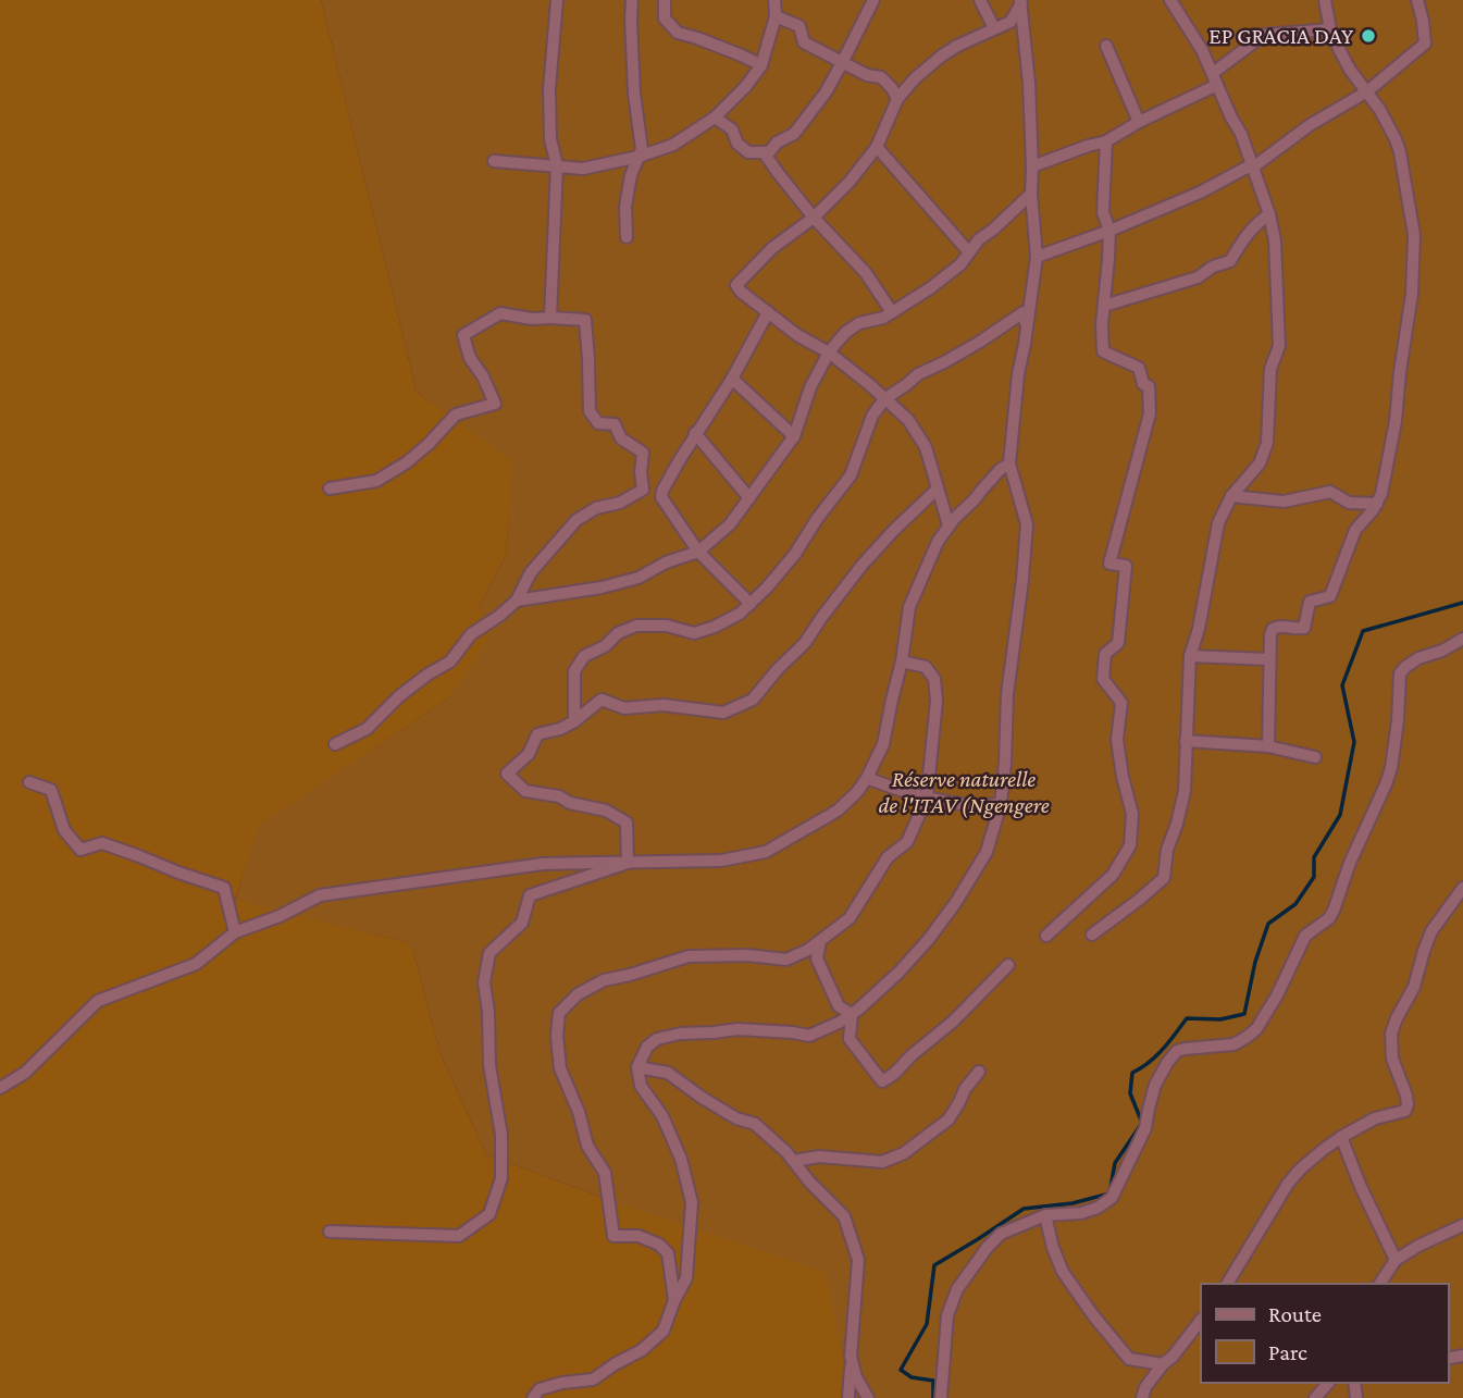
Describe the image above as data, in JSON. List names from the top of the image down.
{
  "parks": ["Réserve naturelle de l'ITAV (Ngengere"],
  "places": ["EP GRACIA DAY"],
  "legend": ["Route", "Parc"]
}
